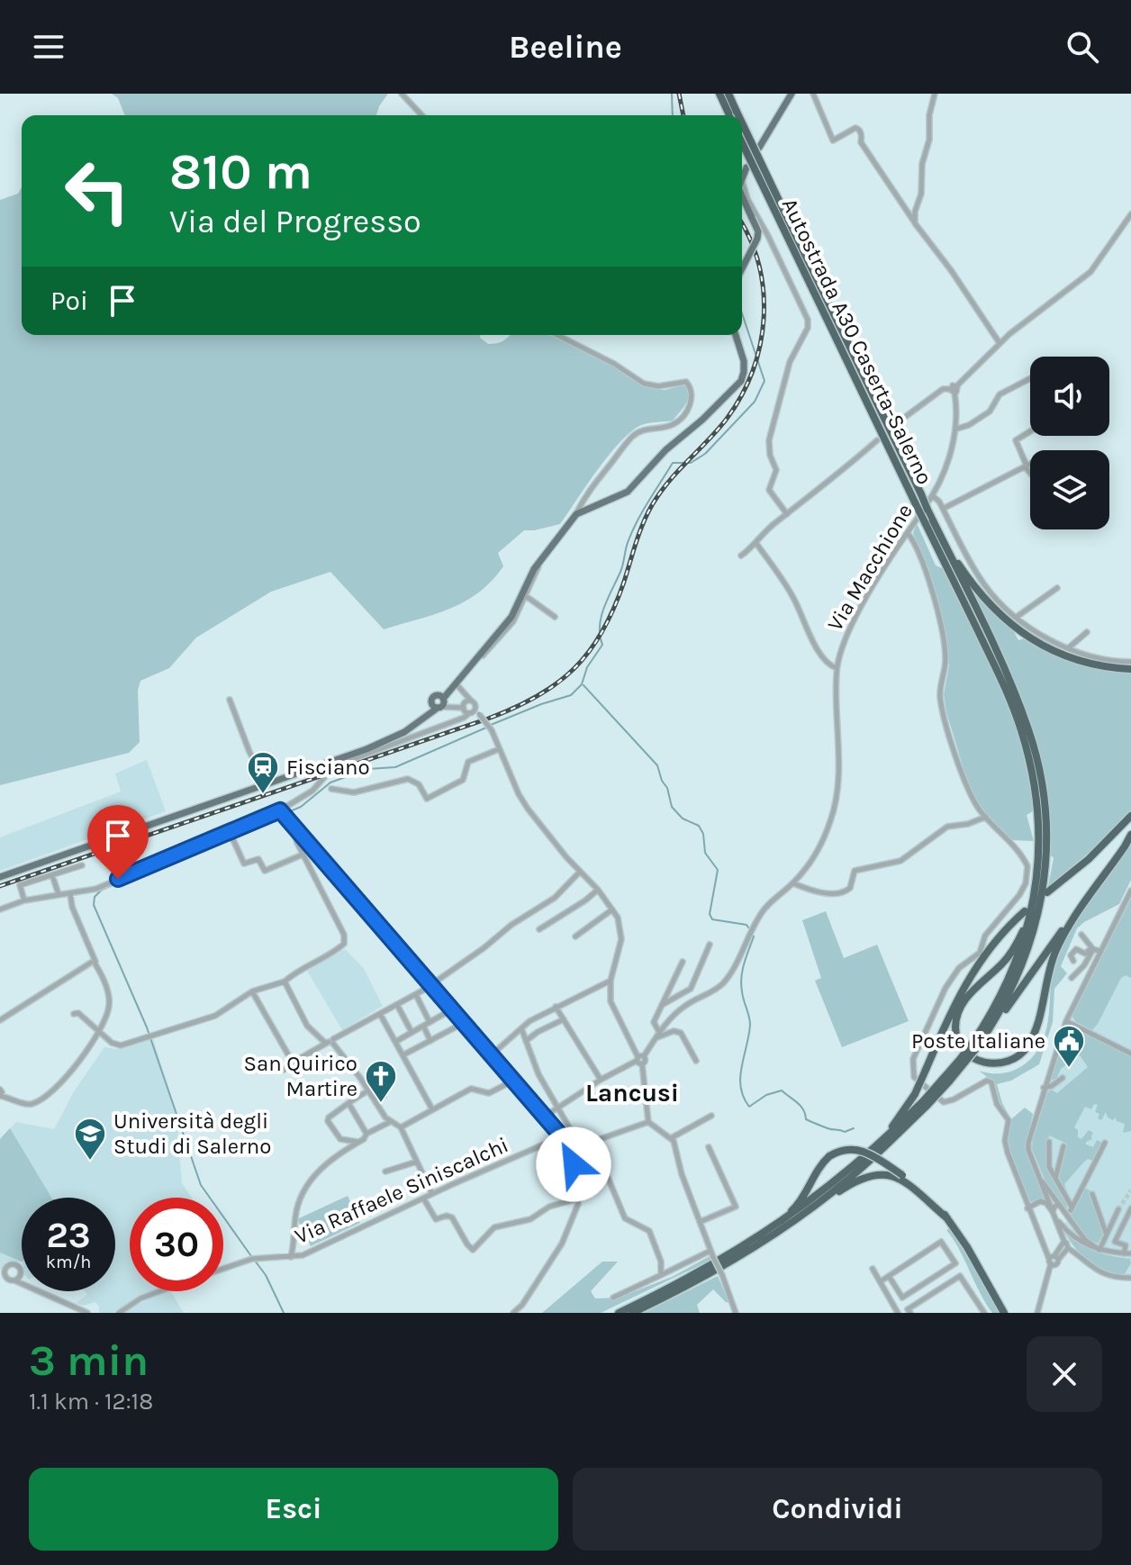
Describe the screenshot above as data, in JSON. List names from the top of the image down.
{
  "streets": {
    "highway": ["Autostrada A30 Caserta-Salerno"],
    "street": ["Via Macchione", "Via Raffaele Siniscalchi"]
  },
  "districts": ["Lancusi"],
  "places": {
    "station": ["Fisciano"],
    "public building": ["Poste Italiane"],
    "church": ["San Quirico Martire"],
    "school or university": ["Università degli Studi di Salerno"]
  },
  "page": {
    "header": "Beeline",
    "turn": ["810 m", "Via del Progresso"],
    "then": "Poi",
    "speed": "23 km/h",
    "limit": "30",
    "heading": ["3 min", "1.1 km · 12:18"],
    "buttons": ["Esci", "Condividi"]
  }
}
